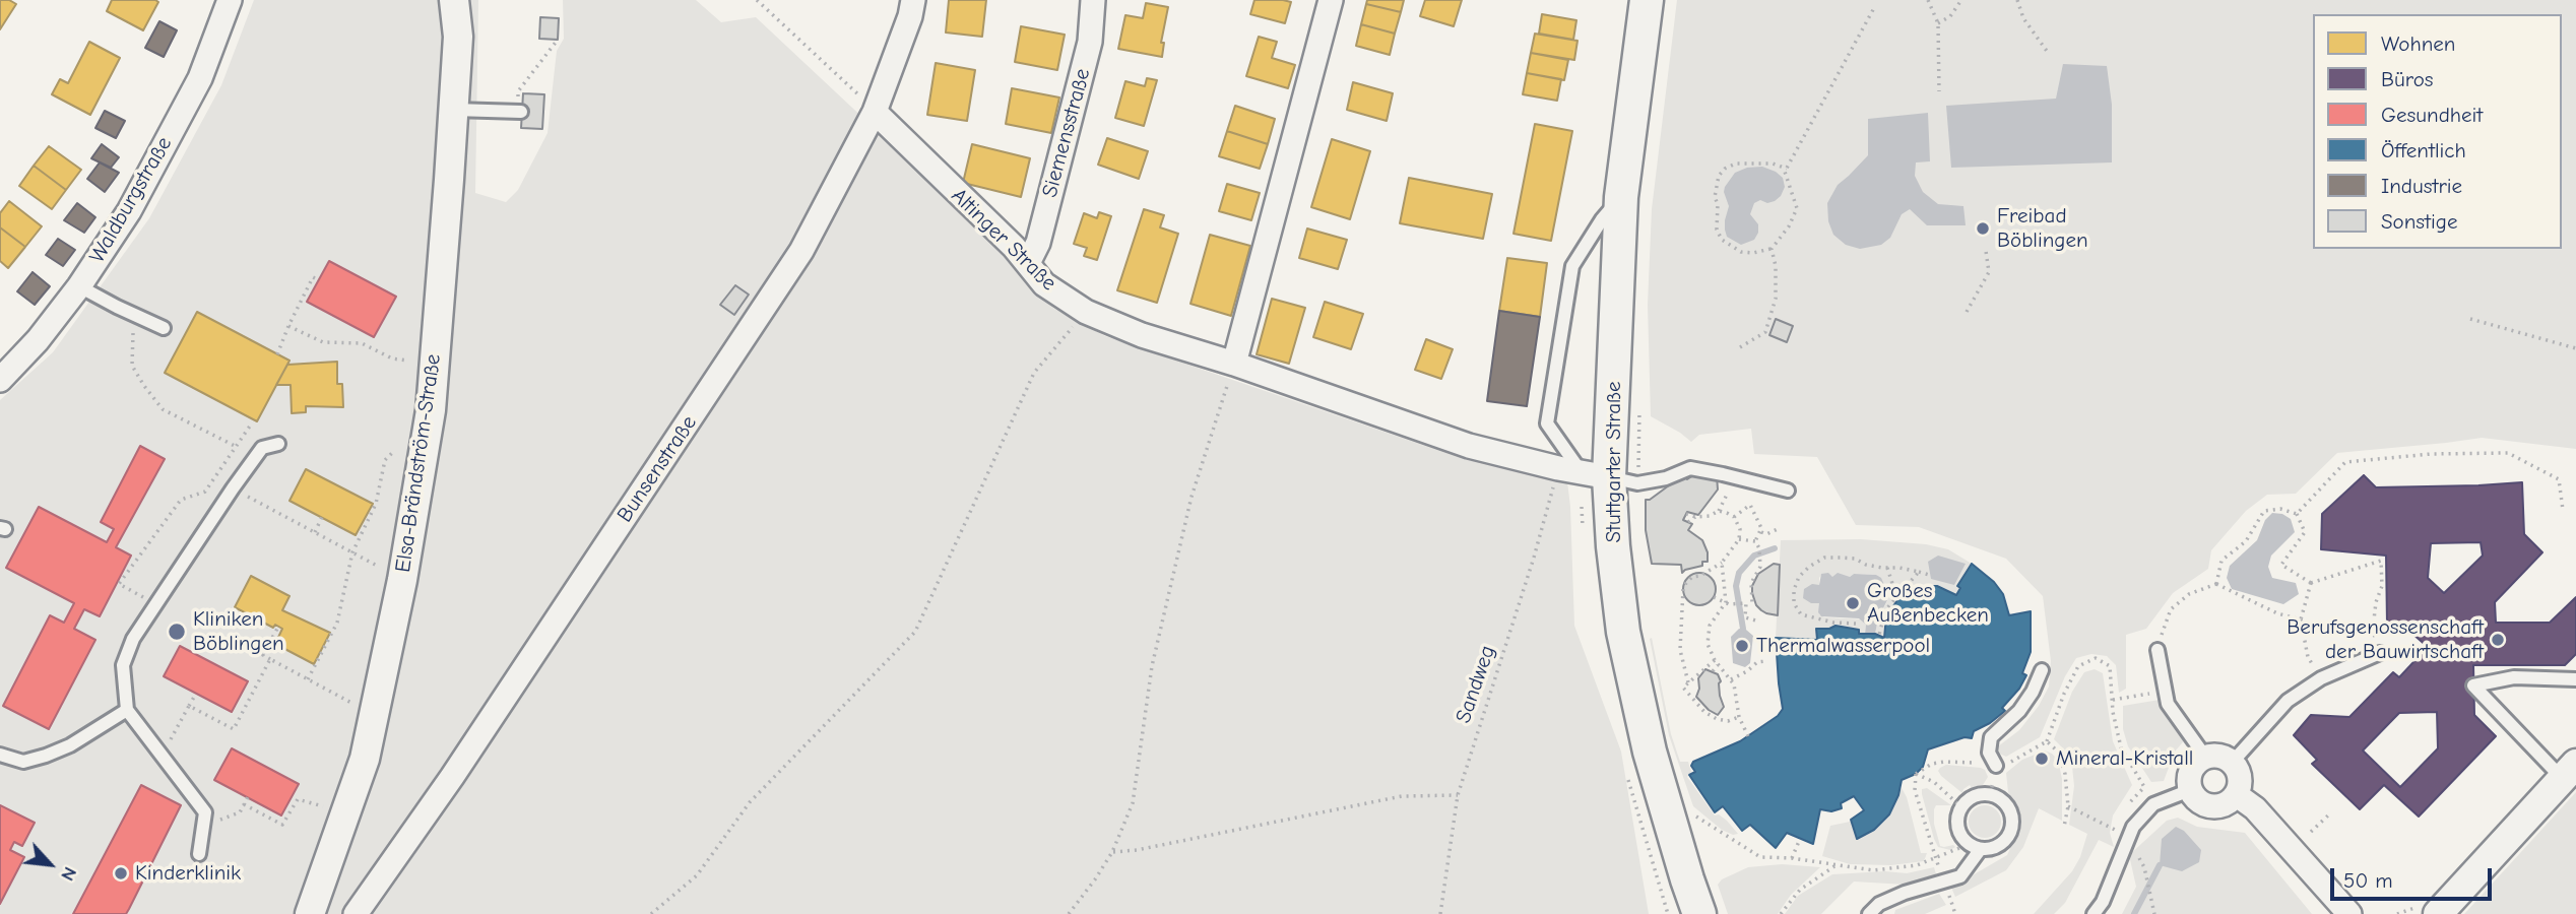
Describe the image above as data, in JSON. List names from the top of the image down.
{
  "streets": {
    "main road": ["Stuttgarter Straße"],
    "street": [
      "Siemensstraße",
      "Waldburgstraße",
      "Altinger Straße",
      "Elsa-Brändström-Straße",
      "Bunsenstraße"
    ],
    "path": ["Sandweg"]
  },
  "crossings": [
    ["Siemensstraße", "Altinger Straße"],
    ["Altinger Straße", "Stuttgarter Straße"],
    ["Altinger Straße", "Bunsenstraße"],
    ["Altinger Straße", "Sandweg"],
    ["Stuttgarter Straße", "Sandweg"]
  ],
  "places": [
    "Freibad Böblingen",
    "Großes Außenbecken",
    "Kliniken Böblingen",
    "Berufsgenossenschaft der Bauwirtschaft",
    "Thermalwasserpool",
    "Mineral-Kristall",
    "Kinderklinik"
  ],
  "legend": [
    "Wohnen",
    "Büros",
    "Gesundheit",
    "Öffentlich",
    "Industrie",
    "Sonstige"
  ],
  "scale_bar": "50 m",
  "north": "bottom right"
}
